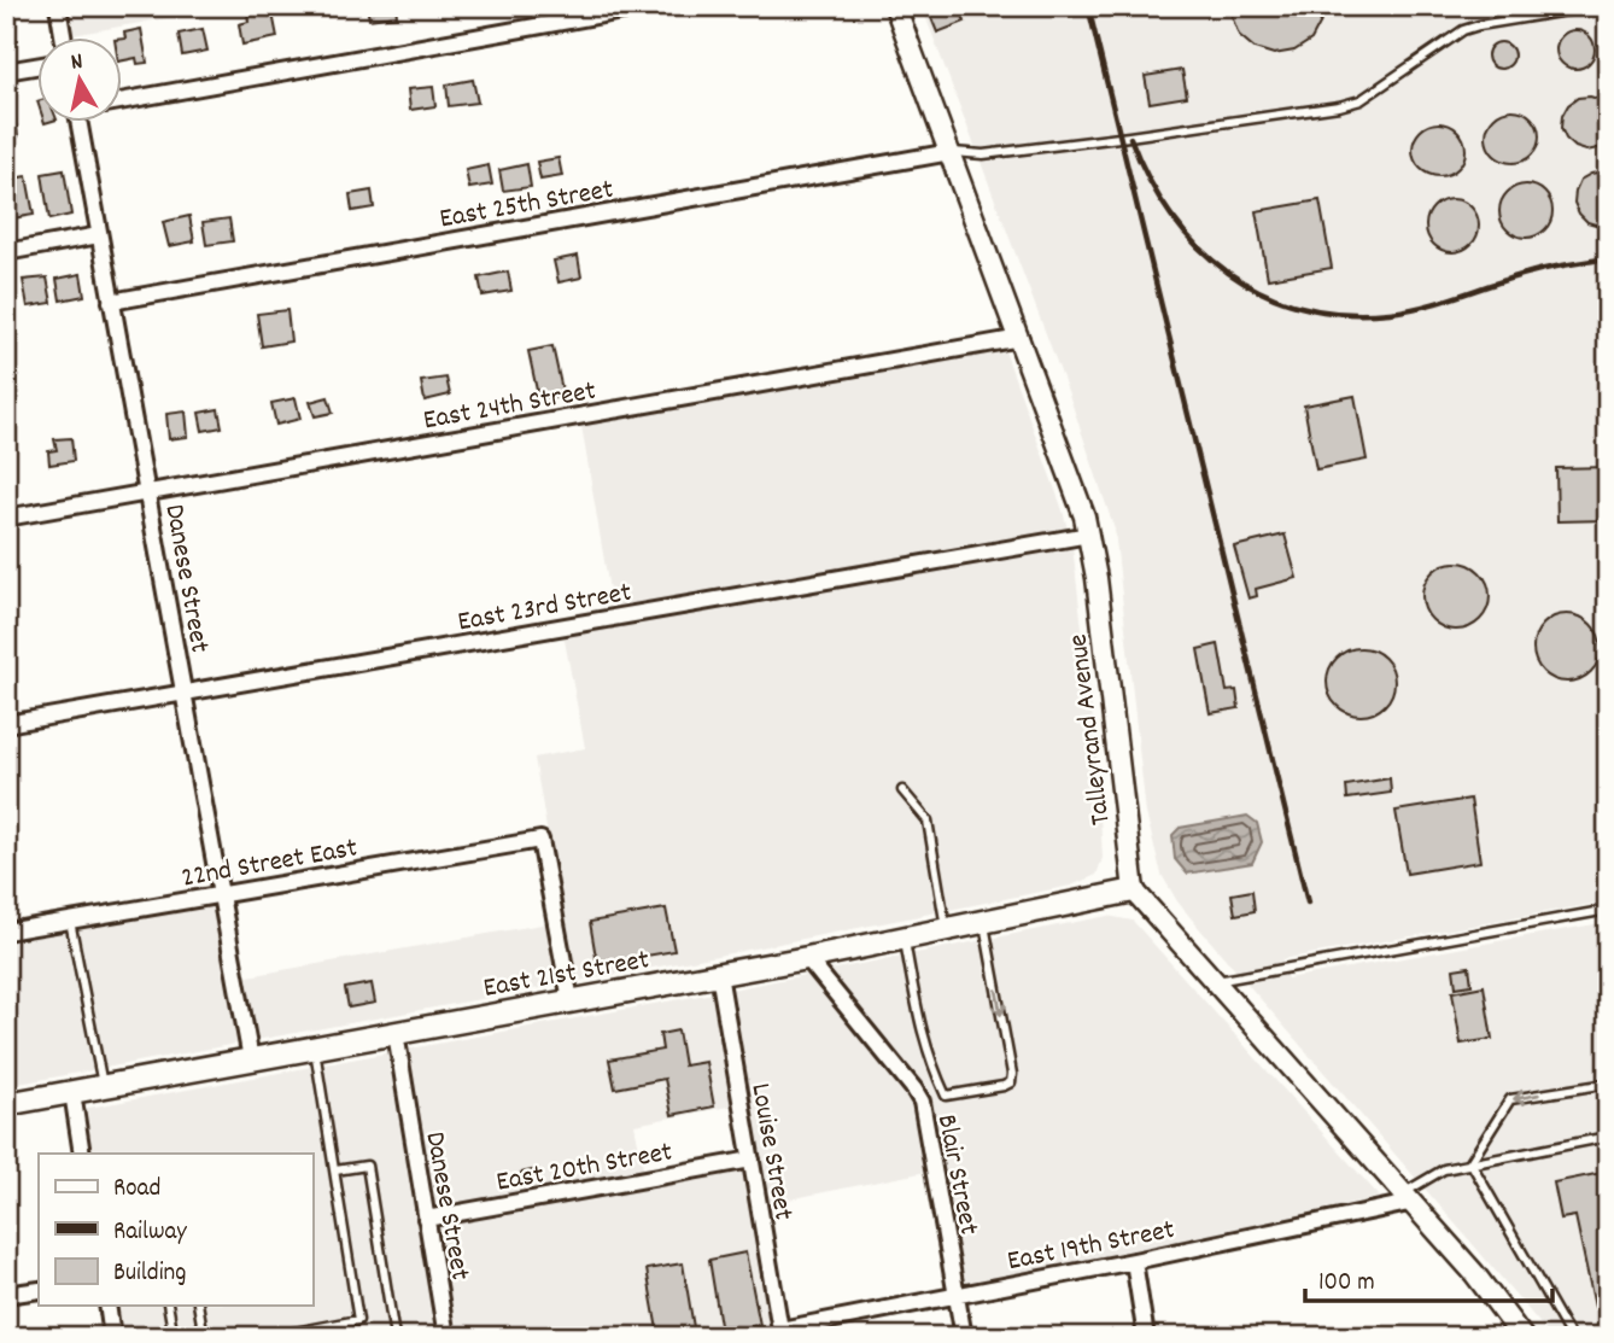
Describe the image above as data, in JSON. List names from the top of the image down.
{
  "streets": {
    "main road": ["East 21st Street"],
    "street": [
      "East 25th Street",
      "East 24th Street",
      "Danese Street",
      "East 23rd Street",
      "Talleyrand Avenue",
      "22nd Street East",
      "Louise Street",
      "East 20th Street",
      "Blair Street",
      "East 19th Street"
    ]
  },
  "crossings": [
    ["East 25th Street", "Danese Street"],
    ["East 25th Street", "Talleyrand Avenue"],
    ["East 24th Street", "Danese Street"],
    ["East 24th Street", "Talleyrand Avenue"],
    ["Danese Street", "East 23rd Street"],
    ["Danese Street", "22nd Street East"],
    ["Danese Street", "East 21st Street"],
    ["Danese Street", "East 20th Street"],
    ["East 23rd Street", "Talleyrand Avenue"],
    ["Talleyrand Avenue", "East 21st Street"],
    ["22nd Street East", "East 21st Street"],
    ["East 21st Street", "Louise Street"],
    ["East 21st Street", "Blair Street"],
    ["Louise Street", "East 20th Street"],
    ["Louise Street", "East 19th Street"],
    ["Blair Street", "East 19th Street"]
  ],
  "legend": ["Road", "Railway", "Building"],
  "scale_bar": "100 m",
  "north": "top"
}
